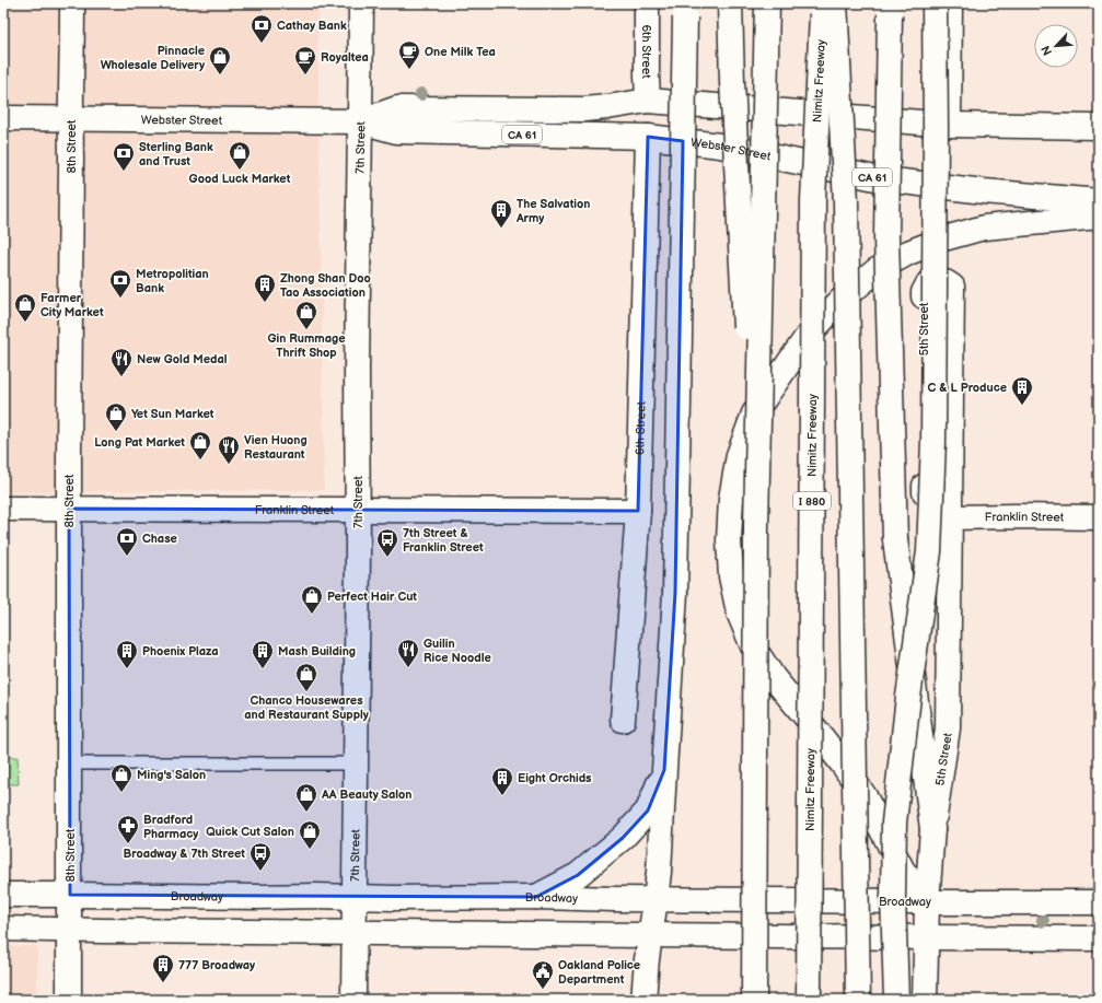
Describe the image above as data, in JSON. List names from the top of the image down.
{
  "streets": {
    "main road": [
      "6th Street",
      "Nimitz Freeway",
      "Webster Street",
      "CA 61",
      "8th Street",
      "7th Street",
      "5th Street",
      "I 880",
      "Franklin Street",
      "Broadway"
    ]
  },
  "crossings": [
    ["6th Street", "Webster Street"],
    ["6th Street", "Franklin Street"],
    ["Webster Street", "8th Street"],
    ["Webster Street", "7th Street"],
    ["8th Street", "Franklin Street"],
    ["8th Street", "Broadway"],
    ["7th Street", "Franklin Street"],
    ["7th Street", "Broadway"],
    ["5th Street", "Franklin Street"],
    ["5th Street", "Broadway"]
  ],
  "places": {
    "bank": [
      "Cathay Bank",
      "Sterling Bank and Trust",
      "Metropolitian Bank",
      "Chase"
    ],
    "cafe": ["One Milk Tea", "Royaltea"],
    "shop": [
      "Pinnacle Wholesale Delivery",
      "Good Luck Market",
      "Farmer City Market",
      "Gin Rummage Thrift Shop",
      "Yet Sun Market",
      "Long Pat Market",
      "Perfect Hair Cut",
      "Chanco Housewares and Restaurant Supply",
      "Ming's Salon",
      "AA Beauty Salon",
      "Quick Cut Salon"
    ],
    "building": [
      "The Salvation Army",
      "Zhong Shan Doo Tao Association",
      "C & L Produce",
      "Phoenix Plaza",
      "Mash Building",
      "Eight Orchids",
      "777 Broadway"
    ],
    "restaurant": ["New Gold Medal", "Vien Huong Restaurant", "Guilin Rice Noodle"],
    "bus stop": ["7th Street & Franklin Street", "Broadway & 7th Street"],
    "pharmacy": ["Bradford Pharmacy"],
    "public building": ["Oakland Police Department"]
  },
  "north": "bottom left"
}
